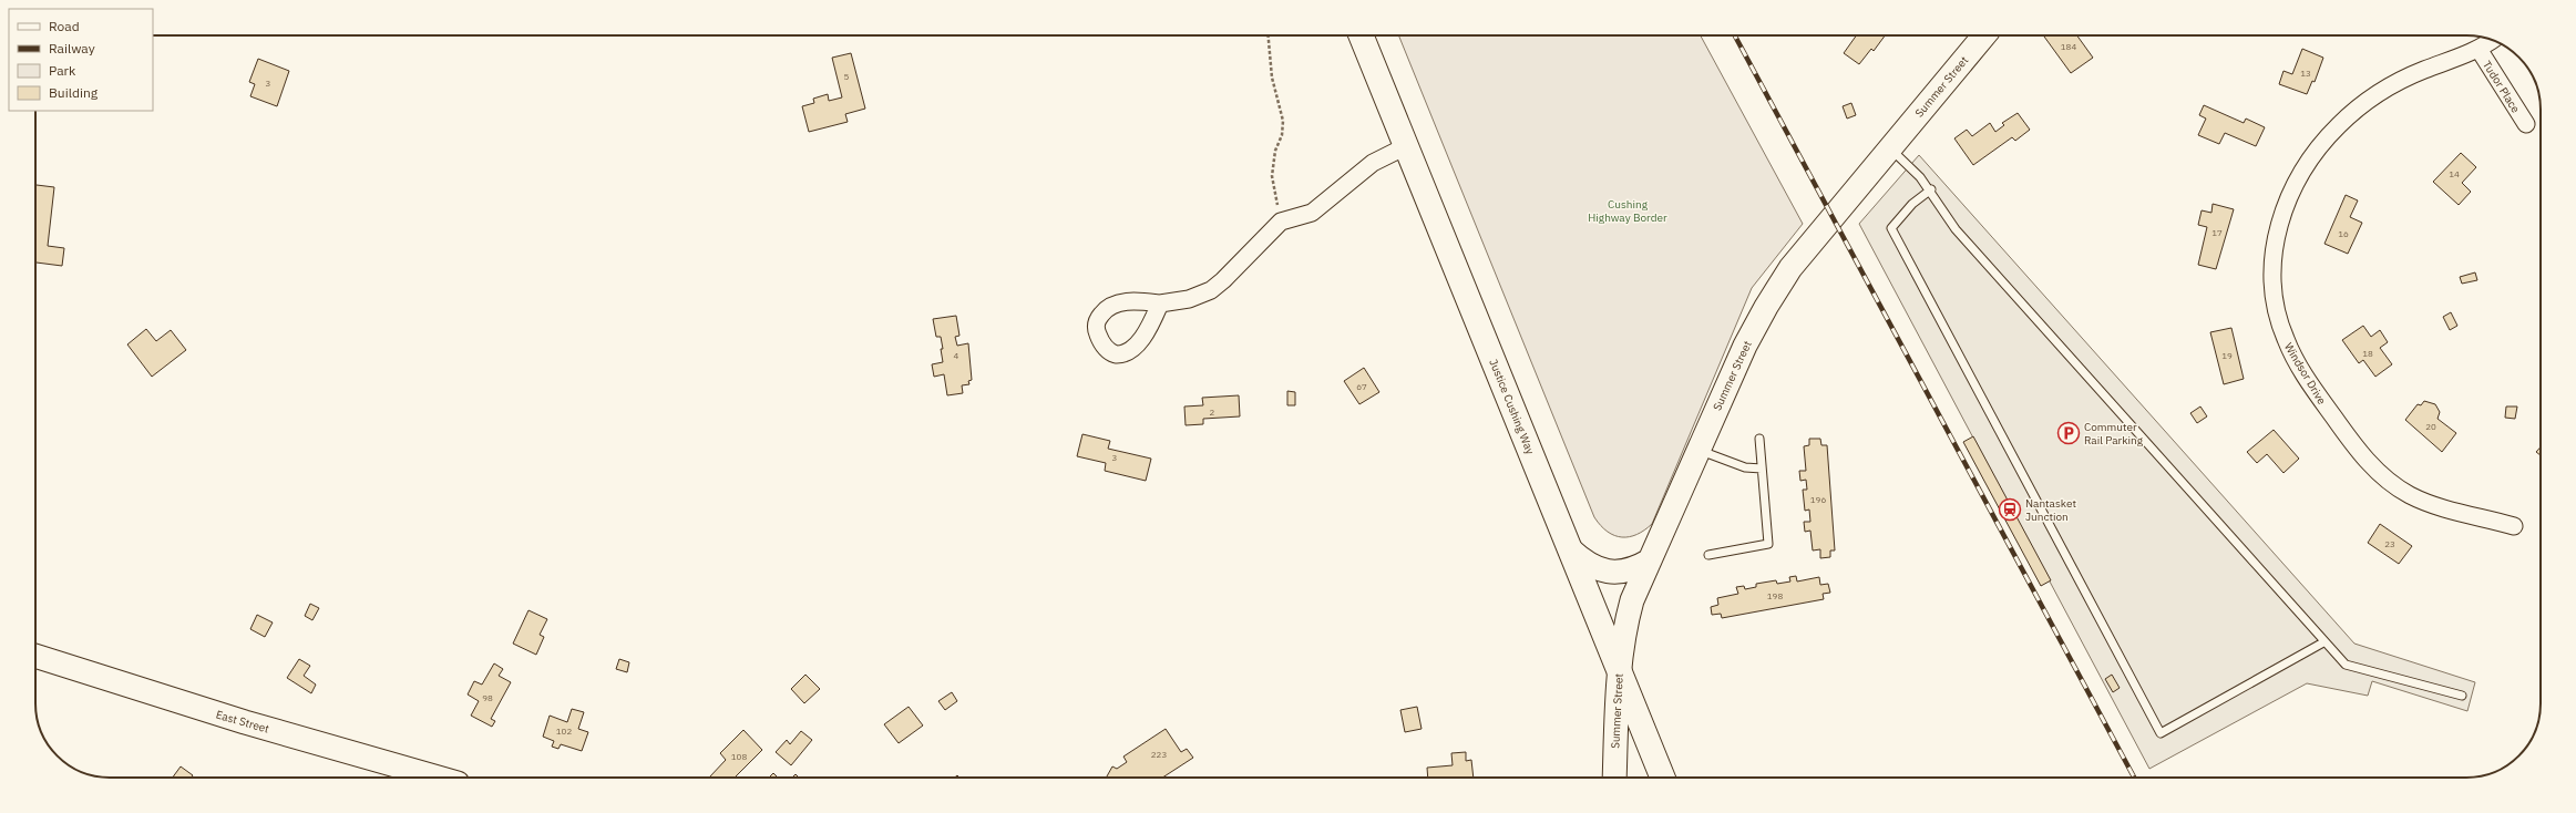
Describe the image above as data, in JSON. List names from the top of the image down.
{
  "streets": {
    "main road": ["Justice Cushing Way"],
    "street": [
      "Summer Street",
      "Tudor Place",
      "Windsor Drive",
      "East Street"
    ]
  },
  "crossings": [
    ["Summer Street", "Justice Cushing Way"],
    ["Tudor Place", "Windsor Drive"]
  ],
  "parks": ["Cushing Highway Border"],
  "places": {
    "parking": ["Commuter Rail Parking"],
    "station": ["Nantasket Junction"]
  },
  "house_numbers": [
    "184",
    "13",
    "5",
    "3",
    "14",
    "17",
    "16",
    "18",
    "4",
    "19",
    "67",
    "2",
    "20",
    "3",
    "196",
    "23",
    "198",
    "98",
    "102",
    "223",
    "108"
  ],
  "legend": [
    "Road",
    "Railway",
    "Park",
    "Building"
  ]
}
